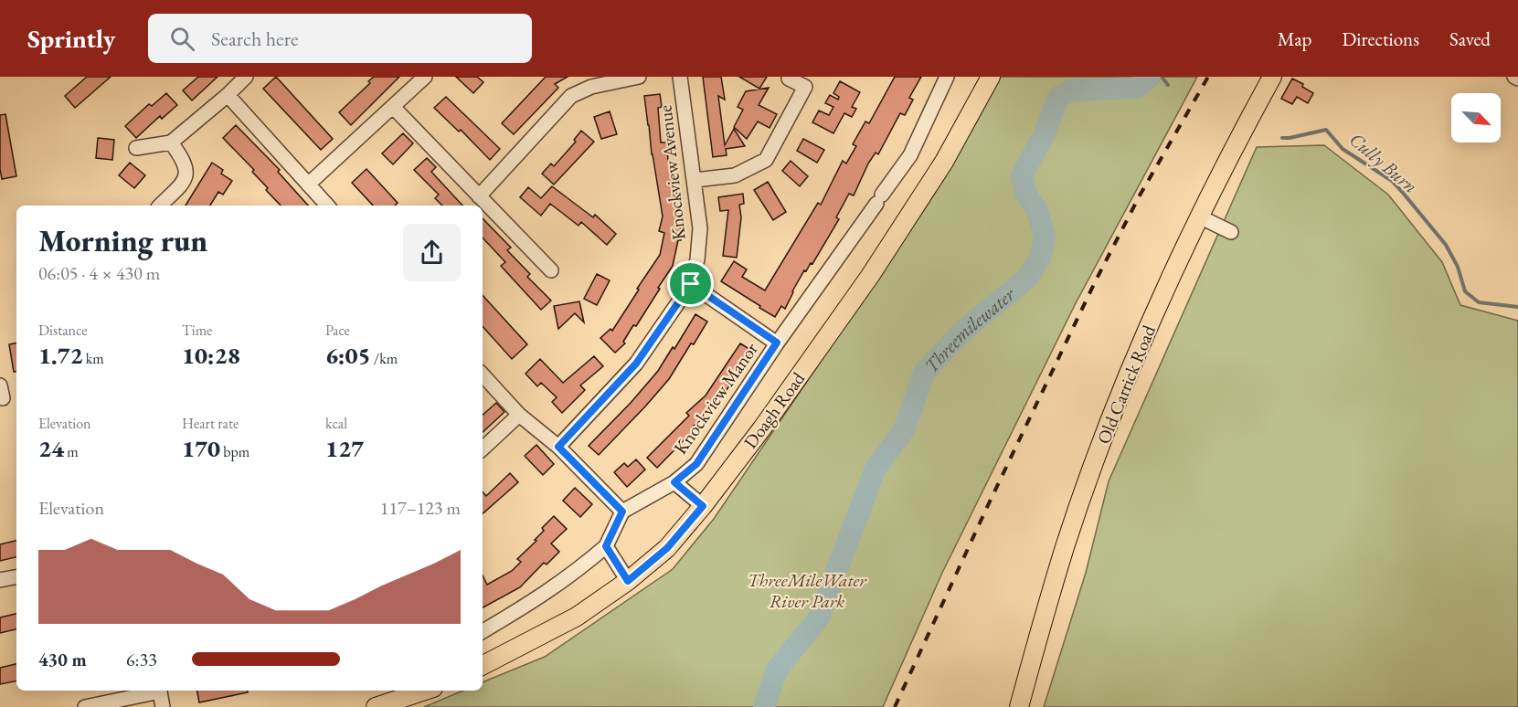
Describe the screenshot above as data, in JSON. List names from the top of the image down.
{
  "streets": {
    "main road": ["Old Carrick Road", "Doagh Road"],
    "street": ["Knockview Avenue", "Knockview Manor"]
  },
  "water": ["Cully Burn", "Threemilewater"],
  "parks": ["ThreeMileWater River Park"],
  "north": "bottom right",
  "page": {
    "header": "Sprintly",
    "search": "Search here",
    "nav": ["Map", "Directions", "Saved"],
    "heading": ["Morning run", "06:05 · 4 × 430 m"],
    "stats": [
      ["Distance", "1.72 km"],
      ["Time", "10:28"],
      ["Pace", "6:05 /km"],
      ["Elevation", "24 m"],
      ["Heart rate", "170 bpm"],
      ["kcal", "127"]
    ],
    "chart": ["Elevation", "117–123 m"],
    "list": [
      {
        "name": "430 m",
        "note": "6:33"
      }
    ]
  }
}
